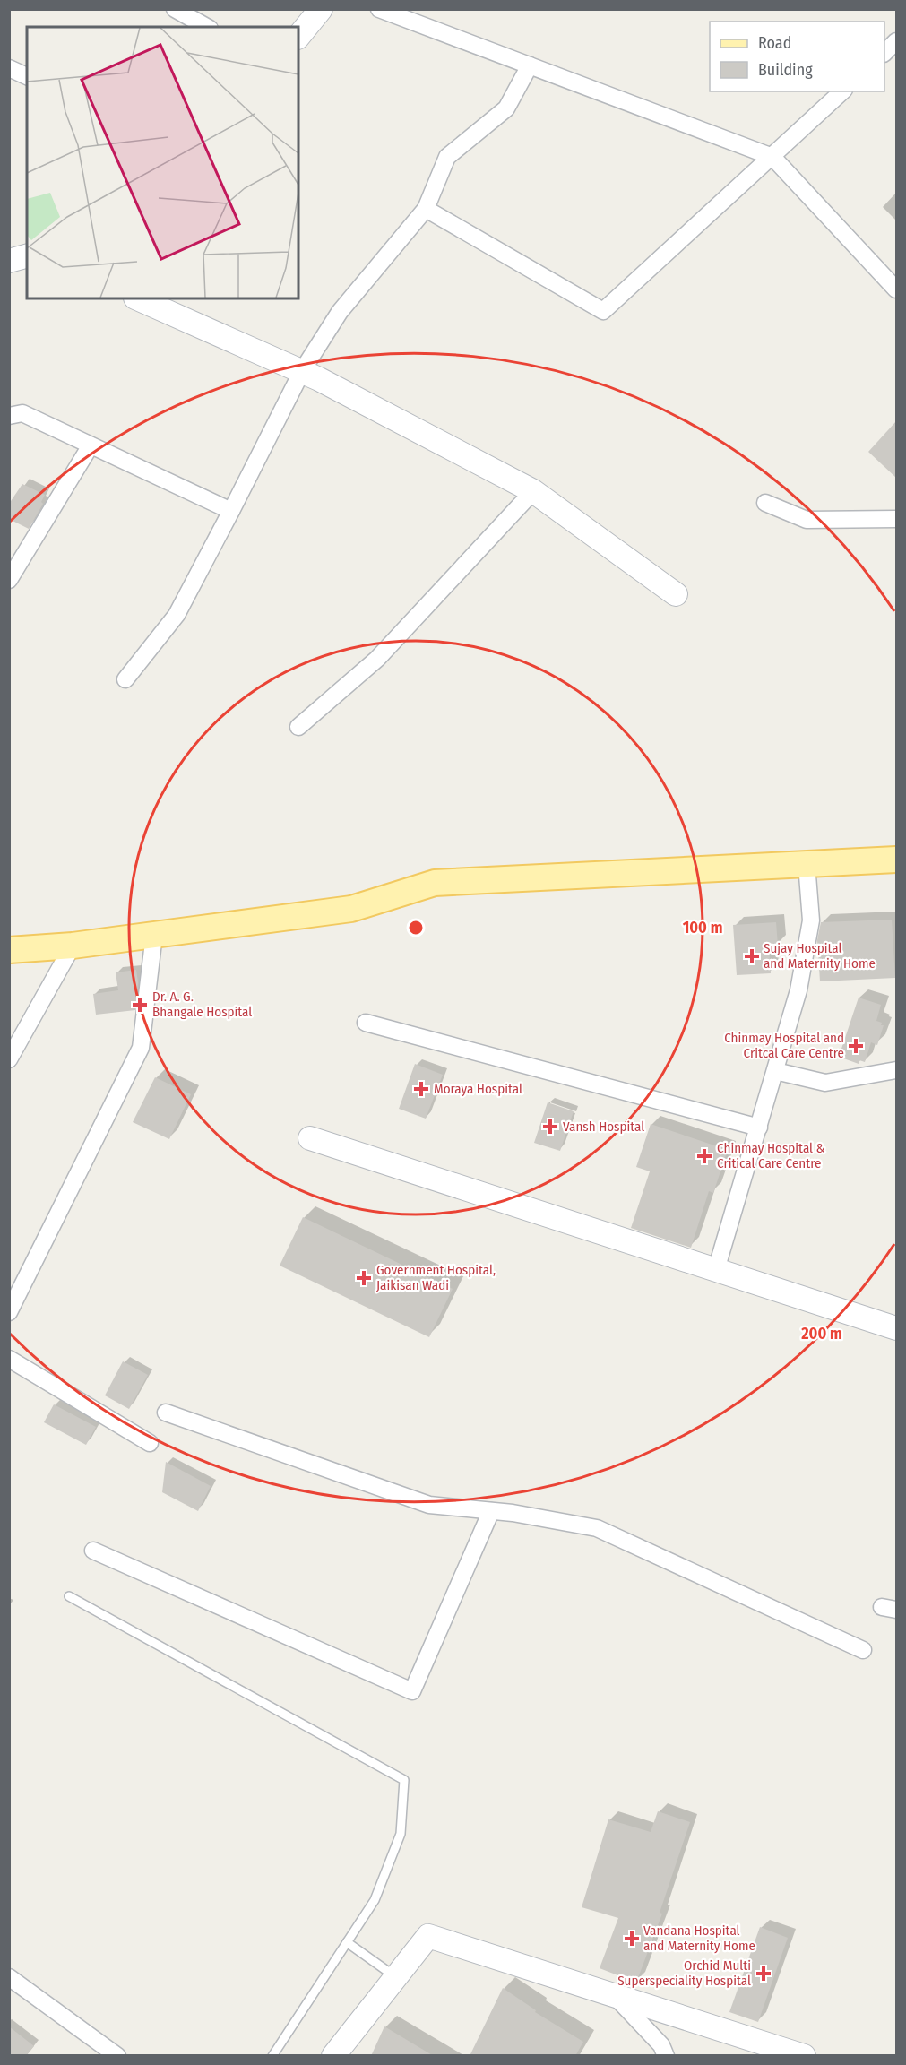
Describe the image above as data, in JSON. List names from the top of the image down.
{
  "places": {
    "health": [
      "Sujay Hospital and Maternity Home",
      "Dr. A. G. Bhangale Hospital",
      "Chinmay Hospital and Critcal Care Centre",
      "Moraya Hospital",
      "Vansh Hospital",
      "Chinmay Hospital & Critical Care Centre",
      "Government Hospital, Jaikisan Wadi",
      "Vandana Hospital and Maternity Home",
      "Orchid Multi Superspeciality Hospital"
    ]
  },
  "legend": ["Road", "Building"],
  "rings": ["100 m", "200 m"]
}
